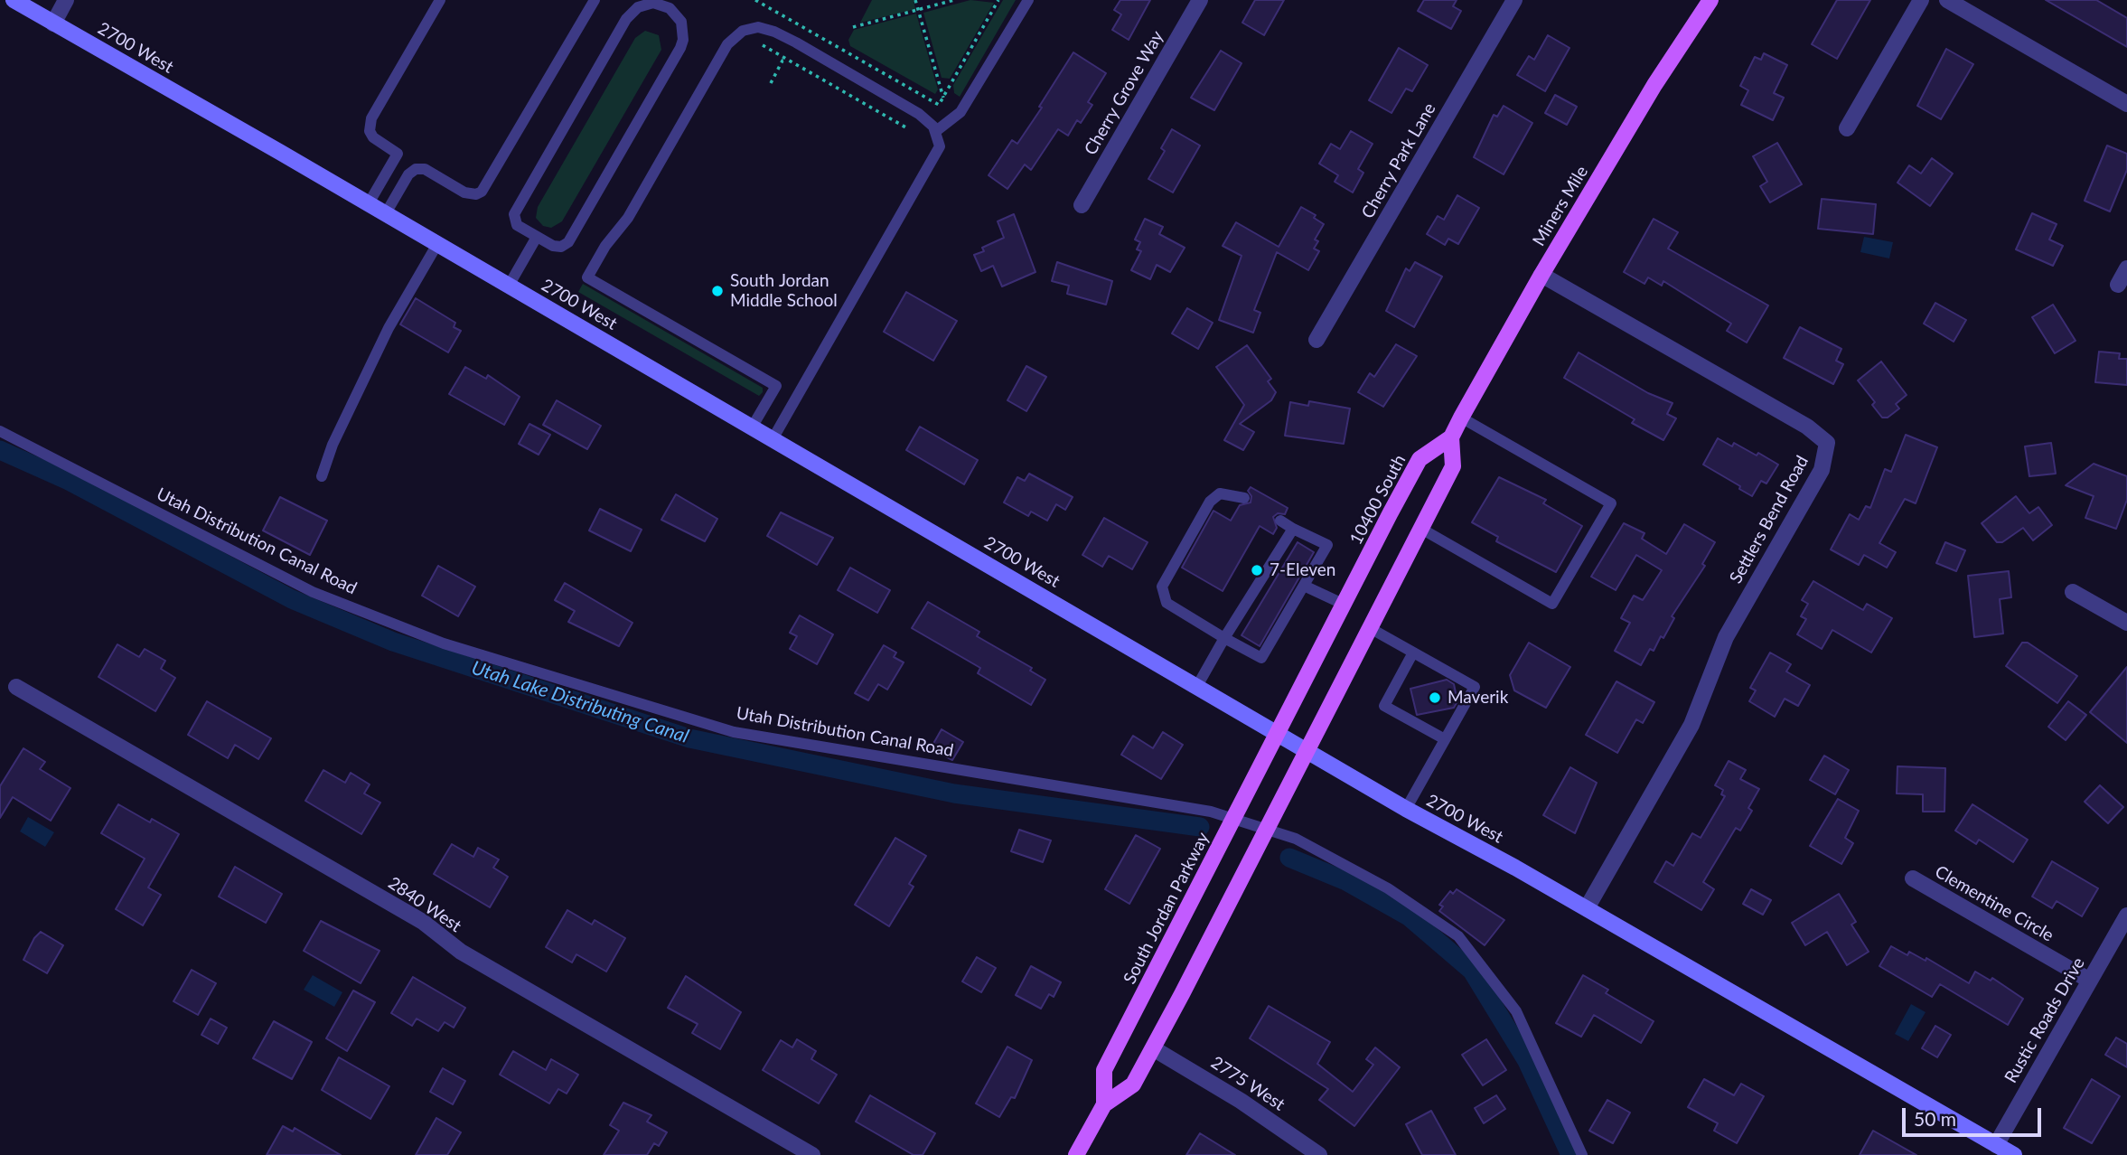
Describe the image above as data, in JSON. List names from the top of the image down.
{
  "streets": {
    "main road": [
      "2700 West",
      "Miners Mile",
      "10400 South",
      "South Jordan Parkway"
    ],
    "street": [
      "Cherry Grove Way",
      "Cherry Park Lane",
      "Settlers Bend Road",
      "Clementine Circle",
      "2840 West",
      "Rustic Roads Drive",
      "2775 West"
    ],
    "lane": ["Utah Distribution Canal Road"]
  },
  "crossings": [
    ["2700 West", "10400 South"],
    ["2700 West", "Settlers Bend Road"],
    ["2700 West", "South Jordan Parkway"],
    ["2700 West", "Rustic Roads Drive"],
    ["Miners Mile", "10400 South"],
    ["Miners Mile", "Settlers Bend Road"],
    ["10400 South", "South Jordan Parkway"],
    ["Utah Distribution Canal Road", "South Jordan Parkway"],
    ["Clementine Circle", "Rustic Roads Drive"],
    ["South Jordan Parkway", "2775 West"]
  ],
  "water": ["Utah Lake Distributing Canal"],
  "places": ["South Jordan Middle School", "7-Eleven", "Maverik"],
  "scale_bar": "50 m"
}
